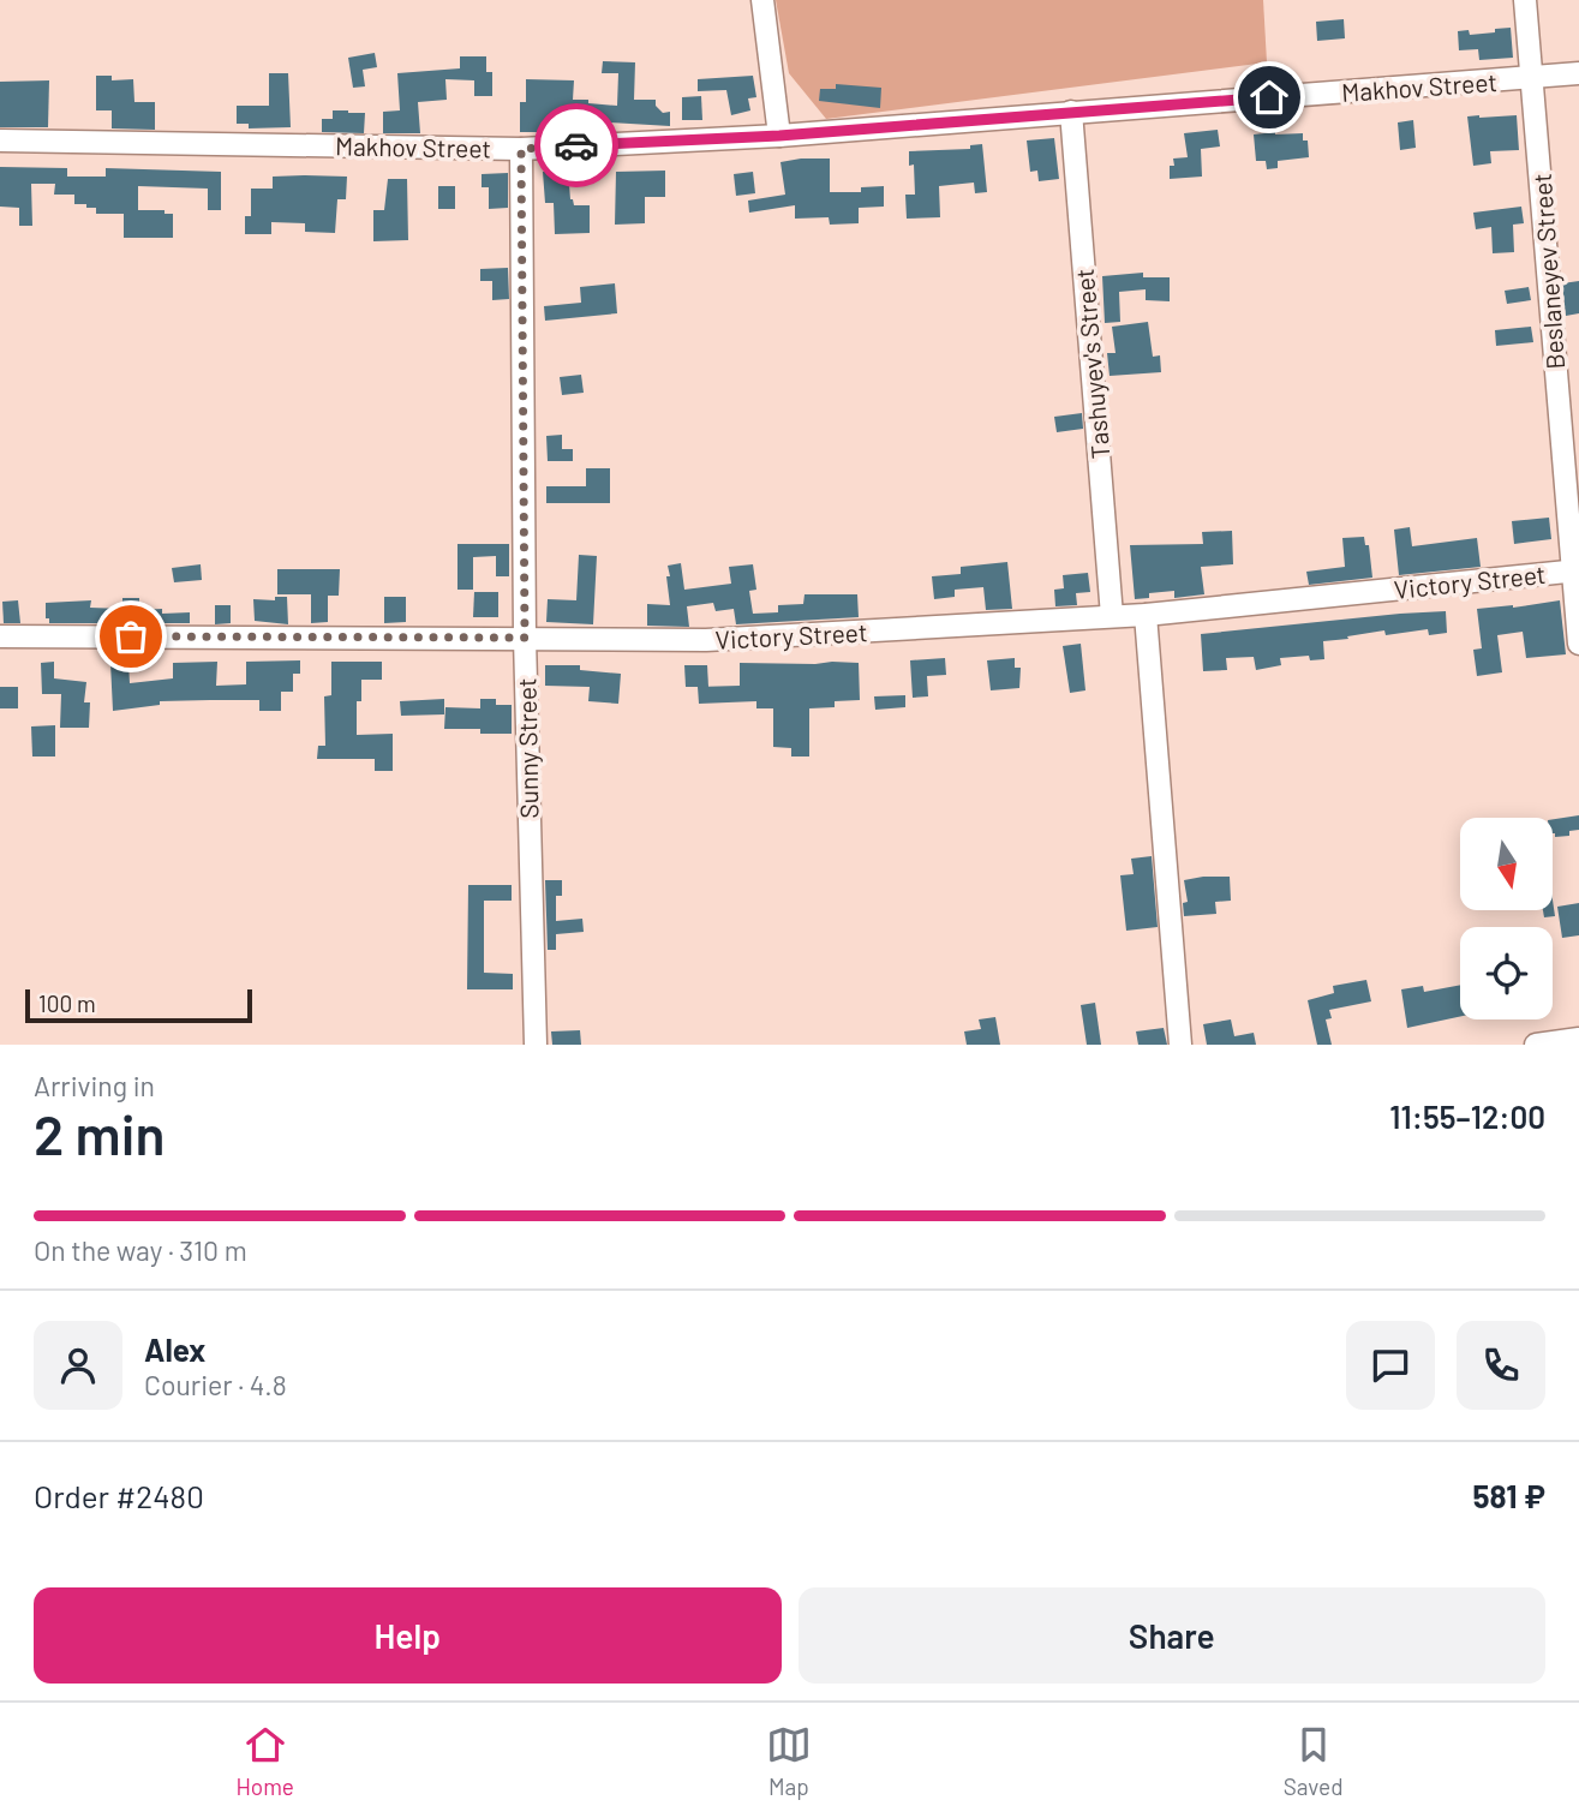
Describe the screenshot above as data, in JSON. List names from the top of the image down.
{
  "streets": {
    "street": [
      "Makhov Street",
      "Beslaneyev Street",
      "Tashuyev's Street",
      "Victory Street",
      "Sunny Street"
    ]
  },
  "crossings": [
    ["Makhov Street", "Beslaneyev Street"],
    ["Makhov Street", "Tashuyev's Street"],
    ["Makhov Street", "Sunny Street"],
    ["Beslaneyev Street", "Victory Street"],
    ["Tashuyev's Street", "Victory Street"],
    ["Victory Street", "Sunny Street"]
  ],
  "scale_bar": "100 m",
  "north": "bottom",
  "page": {
    "scale": "100 m",
    "heading": ["2 min", "Arriving in", "11:55–12:00"],
    "panel": [
      "Alex",
      "Courier · 4.8",
      "Order #2480",
      "581 ₽"
    ],
    "bar": "On the way · 310 m",
    "buttons": ["Help", "Share"],
    "tabs": ["Home", "Map", "Saved"]
  }
}
